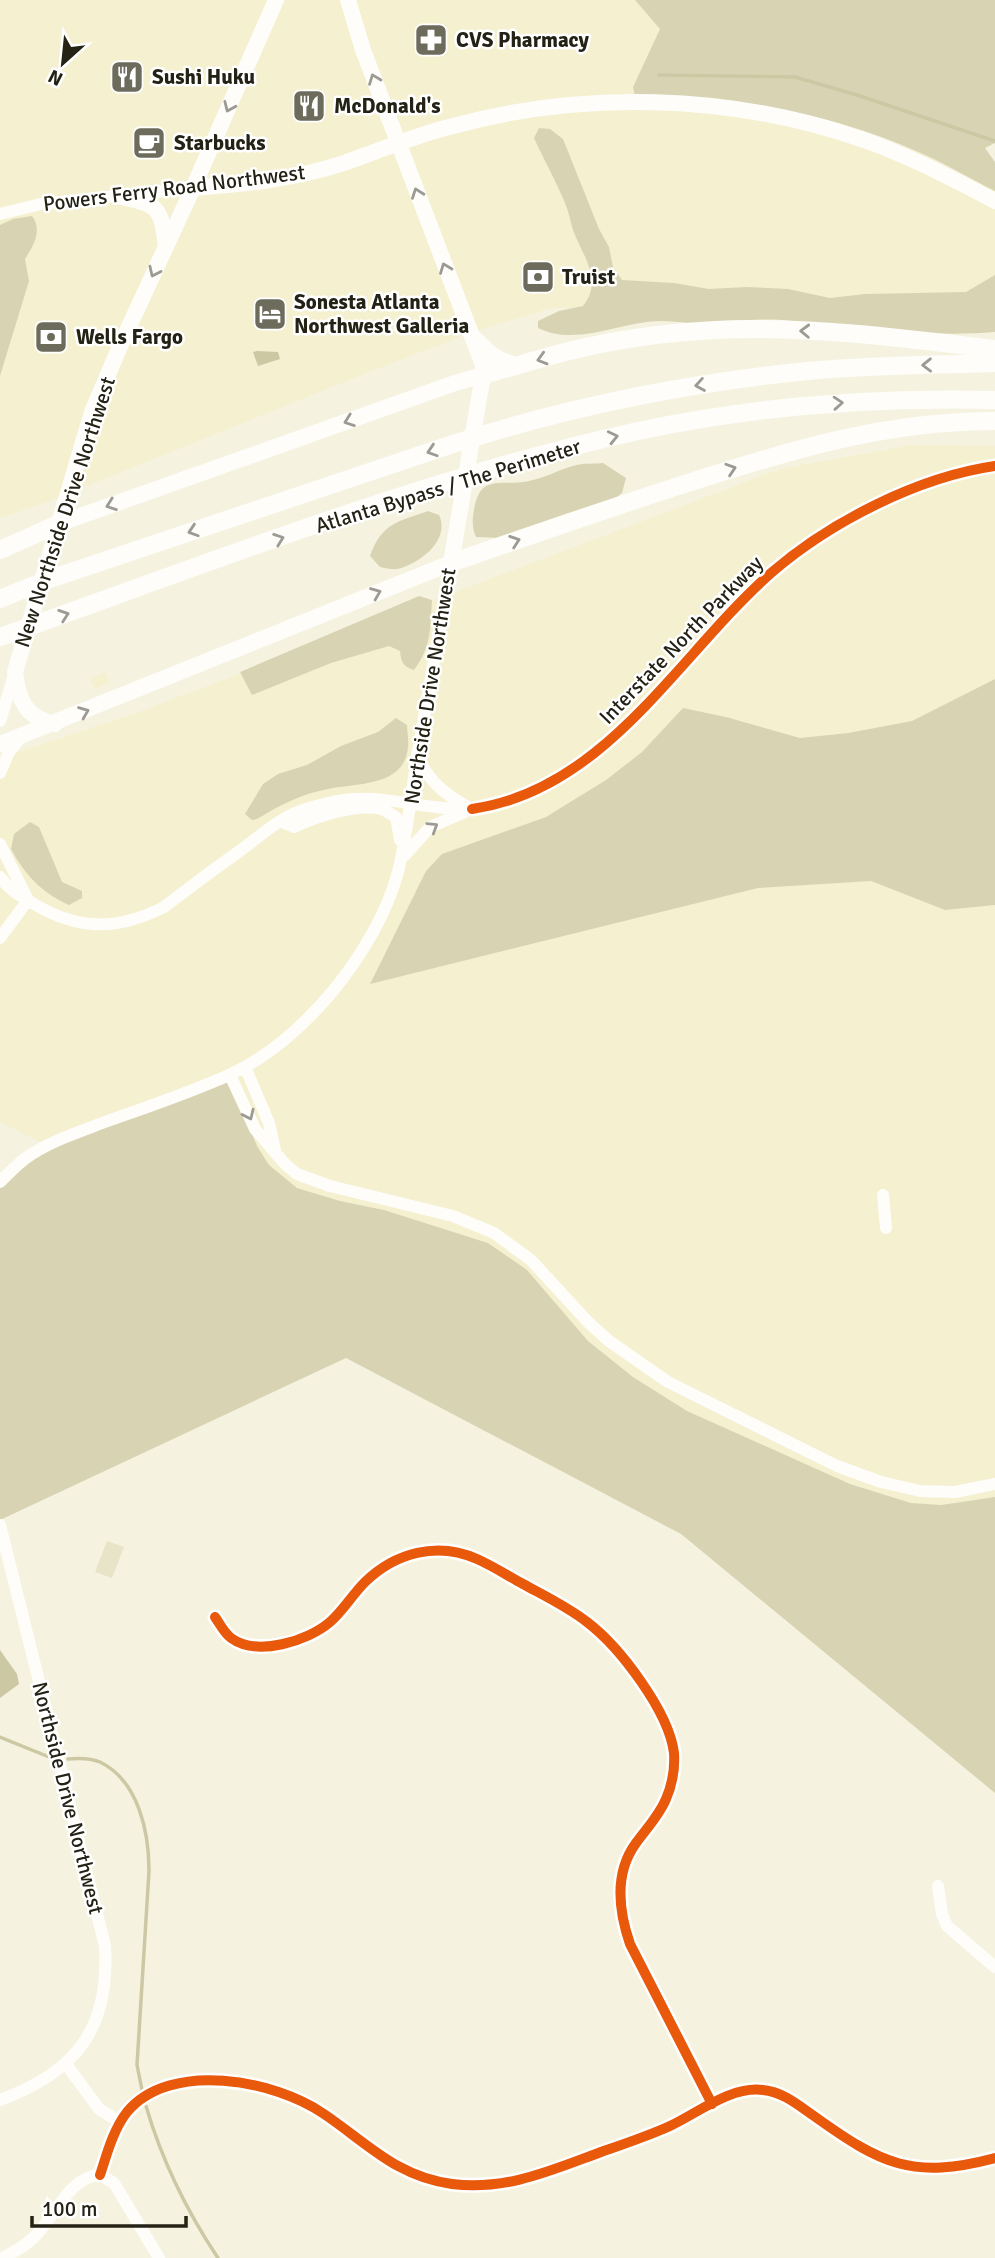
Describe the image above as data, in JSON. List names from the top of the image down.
{
  "streets": {
    "highway": ["Atlanta Bypass / The Perimeter"],
    "main road": ["Powers Ferry Road Northwest", "New Northside Drive Northwest", "Northside Drive Northwest"],
    "street": ["Interstate North Parkway"]
  },
  "crossings": [
    ["Powers Ferry Road Northwest", "New Northside Drive Northwest"],
    ["Powers Ferry Road Northwest", "Northside Drive Northwest"],
    ["Interstate North Parkway", "Northside Drive Northwest"]
  ],
  "one_way": ["New Northside Drive Northwest"],
  "places": {
    "pharmacy": ["CVS Pharmacy"],
    "restaurant": ["Sushi Huku", "McDonald's"],
    "cafe": ["Starbucks"],
    "bank": ["Truist", "Wells Fargo"],
    "hotel": ["Sonesta Atlanta Northwest Galleria"]
  },
  "scale_bar": "100 m",
  "north": "bottom left"
}
